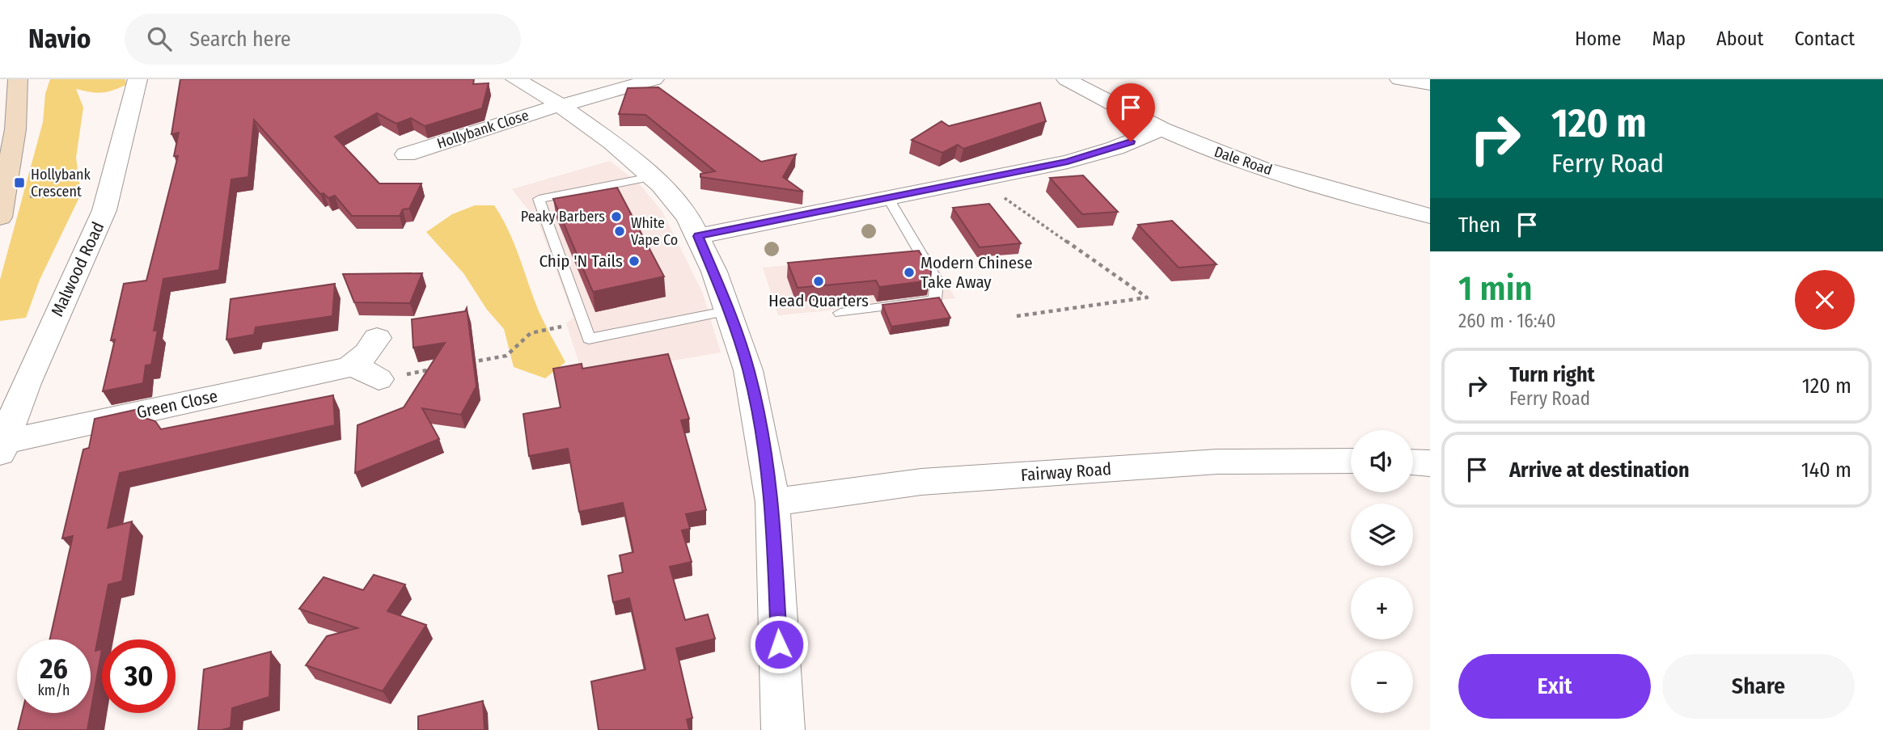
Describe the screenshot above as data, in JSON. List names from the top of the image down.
{
  "streets": {
    "street": [
      "Hollybank Close",
      "Dale Road",
      "Malwood Road",
      "Green Close",
      "Fairway Road"
    ]
  },
  "crossings": [
    ["Malwood Road", "Green Close"]
  ],
  "places": {
    "transit": ["Hollybank Crescent"],
    "other": [
      "Peaky Barbers",
      "White Vape Co",
      "Chip 'N Tails",
      "Modern Chinese Take Away",
      "Head Quarters"
    ]
  },
  "page": {
    "header": "Navio",
    "search": "Search here",
    "nav": [
      "Home",
      "Map",
      "About",
      "Contact"
    ],
    "turn": ["120 m", "Ferry Road"],
    "then": "Then",
    "heading": ["1 min", "260 m · 16:40"],
    "list": [
      {
        "name": "Turn right",
        "note": "Ferry Road",
        "value": "120 m"
      },
      {
        "name": "Arrive at destination",
        "value": "140 m"
      }
    ],
    "map_buttons": ["+", "−"],
    "speed": "26 km/h",
    "limit": "30",
    "buttons": ["Exit", "Share"]
  }
}
